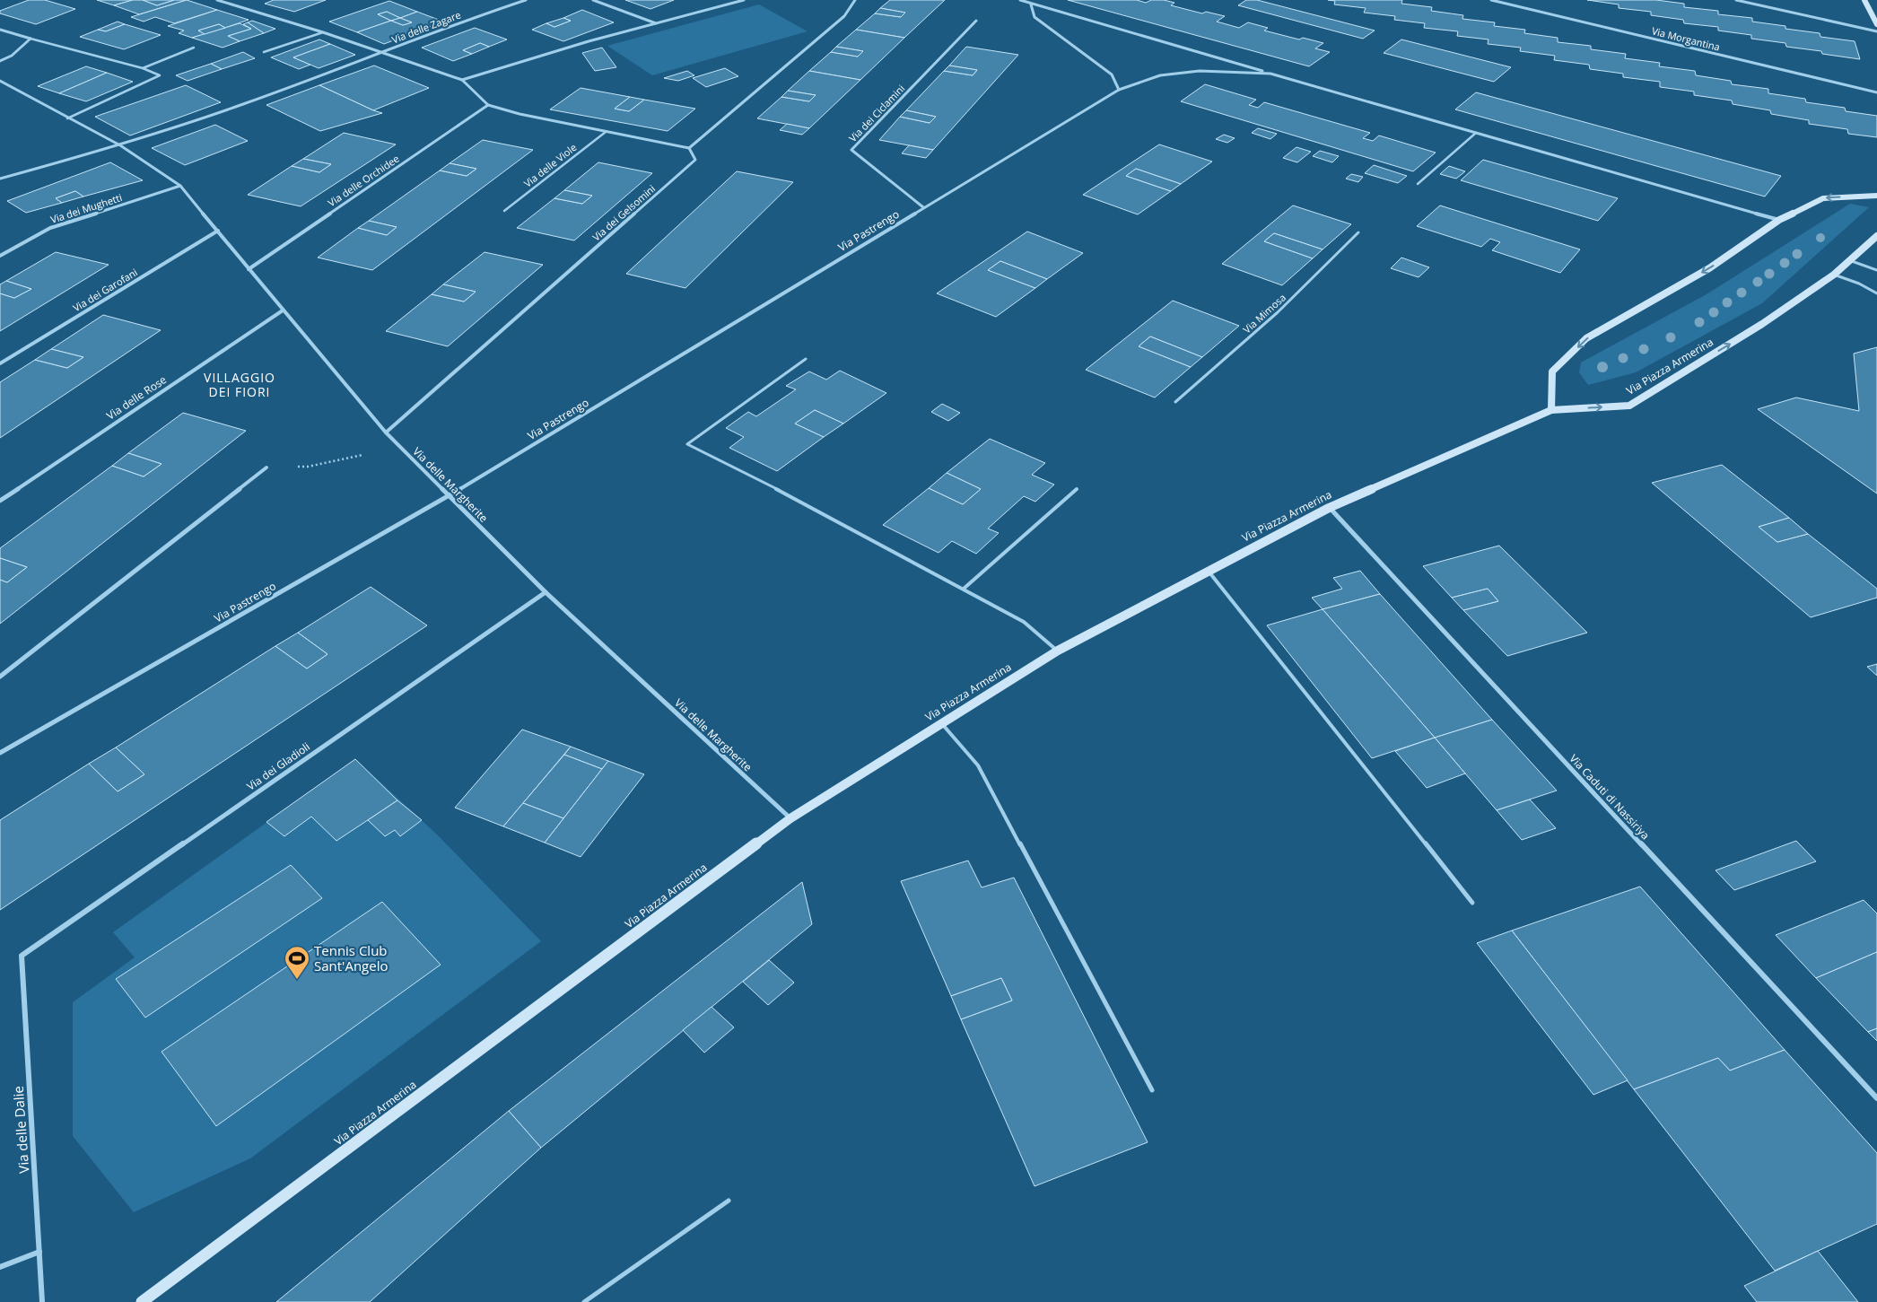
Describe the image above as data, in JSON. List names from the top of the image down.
{
  "streets": {
    "street": [
      "Via delle Zagare",
      "Via Morgantina",
      "Via dei Ciclamini",
      "Via delle Orchidee",
      "Via dei Mughetti",
      "Via dei Gelsomini",
      "Via Pastrengo",
      "Via dei Garofani",
      "Via Piazza Armerina",
      "Via delle Rose",
      "Via delle Margherite",
      "Via dei Gladioli",
      "Via Caduti di Nassiriya",
      "Via delle Dalie"
    ],
    "lane": ["Via delle Viole", "Via Mimosa"]
  },
  "crossings": [
    ["Via delle Zagare", "Via delle Margherite"],
    ["Via dei Ciclamini", "Via Pastrengo"],
    ["Via delle Orchidee", "Via delle Margherite"],
    ["Via dei Mughetti", "Via delle Margherite"],
    ["Via dei Gelsomini", "Via delle Margherite"],
    ["Via Pastrengo", "Via delle Margherite"],
    ["Via dei Garofani", "Via delle Margherite"],
    ["Via Piazza Armerina", "Via delle Margherite"],
    ["Via Piazza Armerina", "Via Caduti di Nassiriya"],
    ["Via delle Rose", "Via delle Margherite"],
    ["Via delle Margherite", "Via dei Gladioli"],
    ["Via dei Gladioli", "Via delle Dalie"]
  ],
  "districts": ["VILLAGGIO DEI FIORI"],
  "places": {
    "sports": ["Tennis Club Sant'Angelo"]
  }
}
